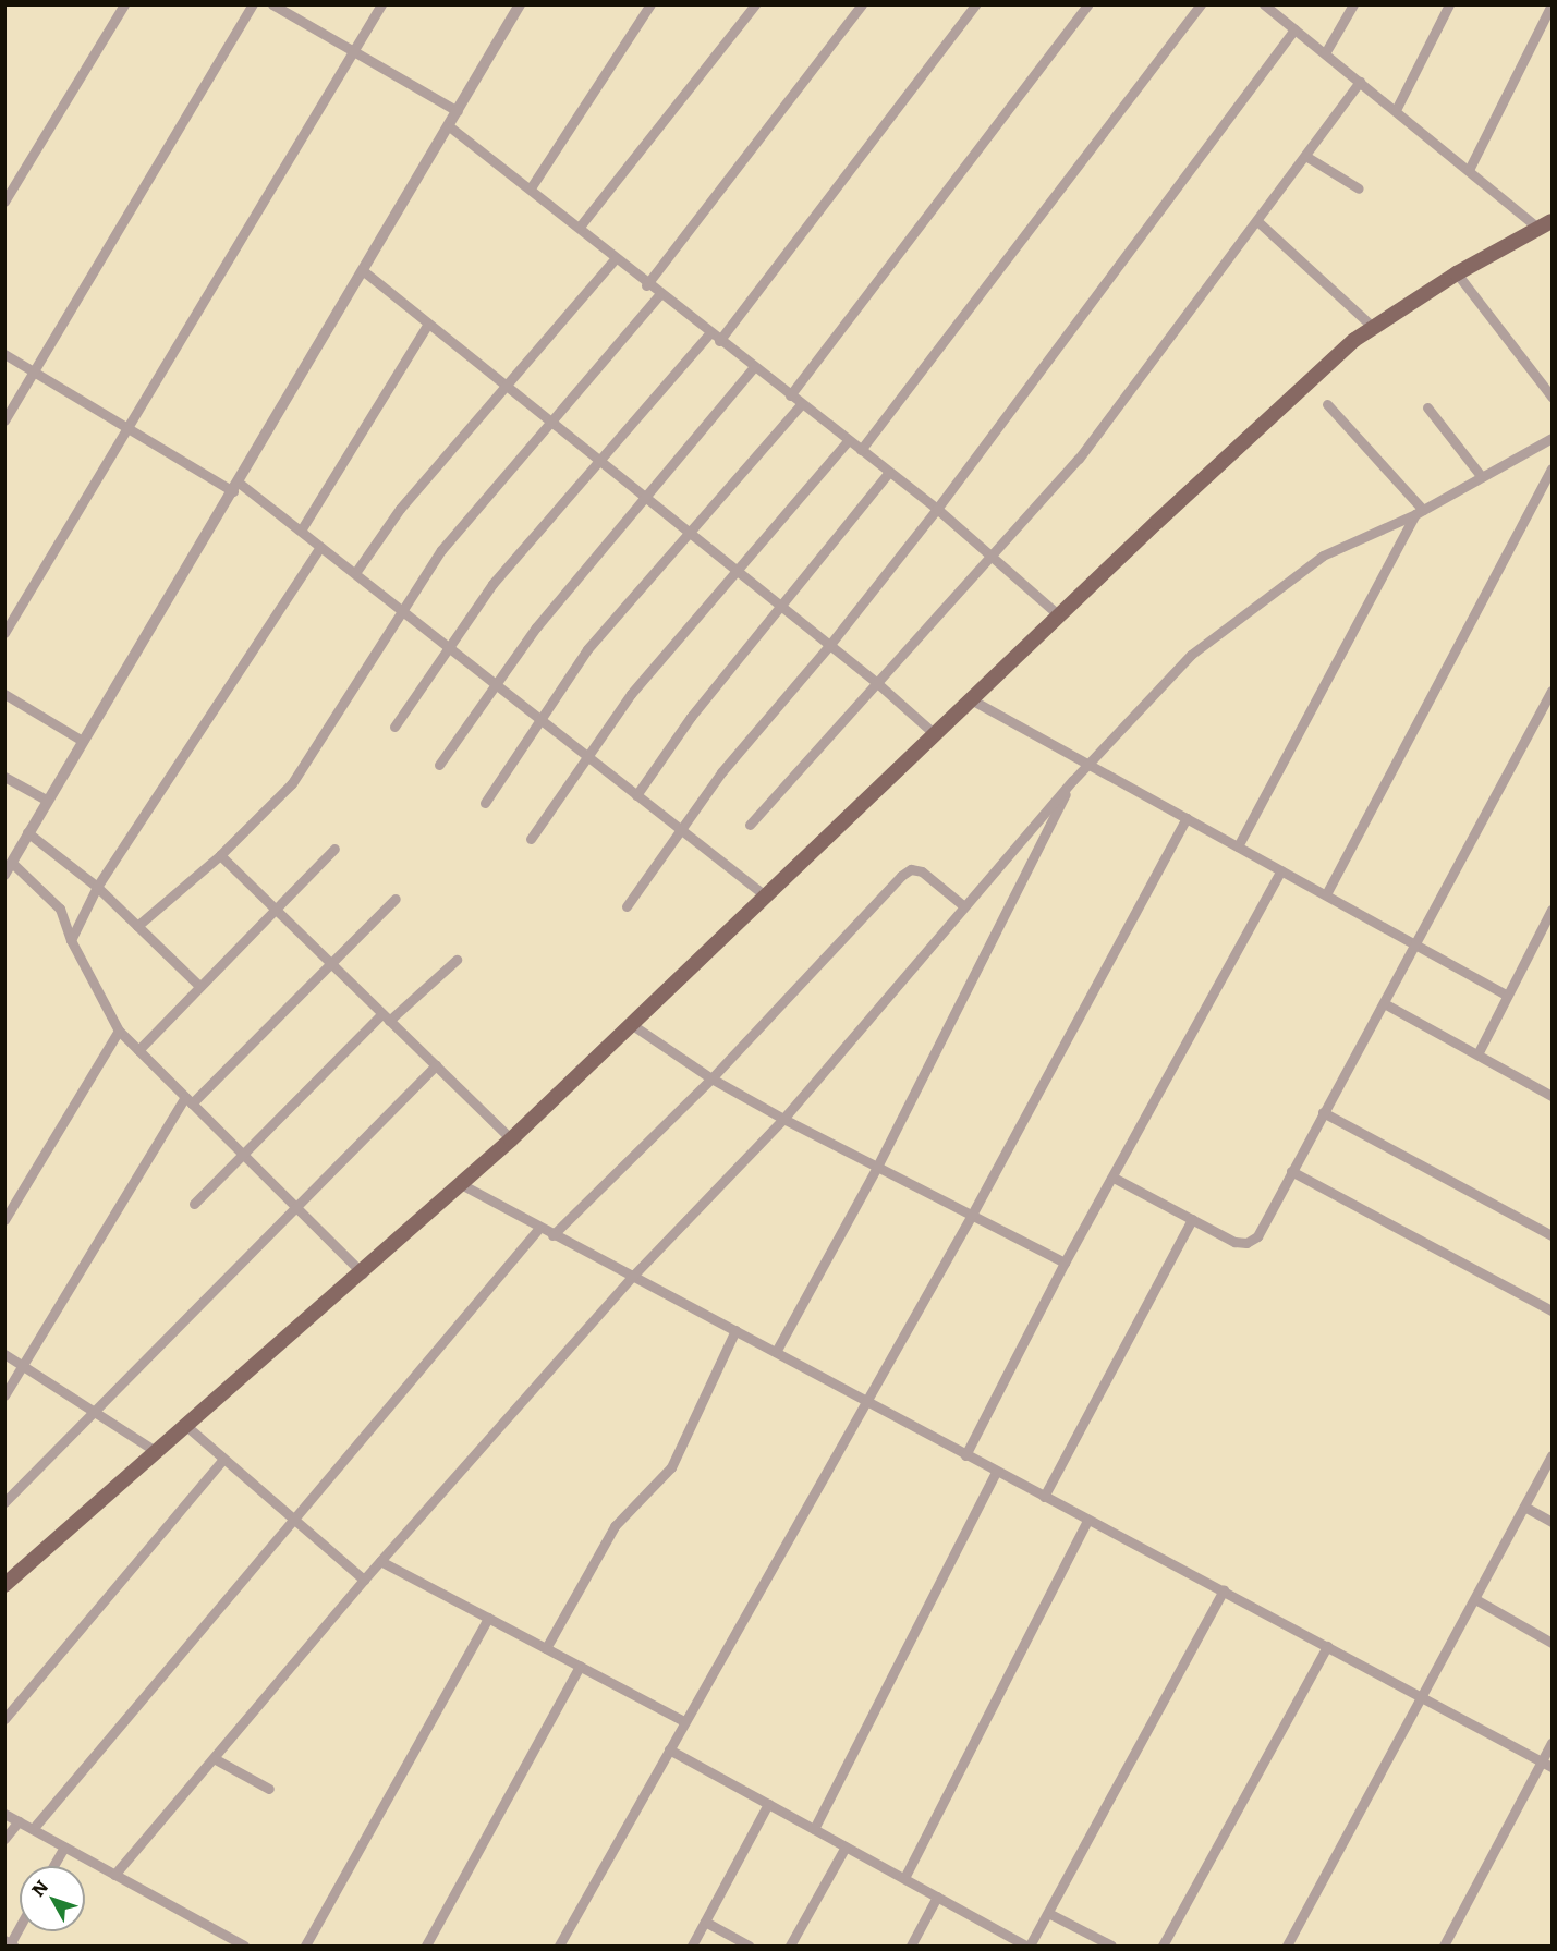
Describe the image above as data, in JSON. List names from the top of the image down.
{
  "north": "top left"
}
